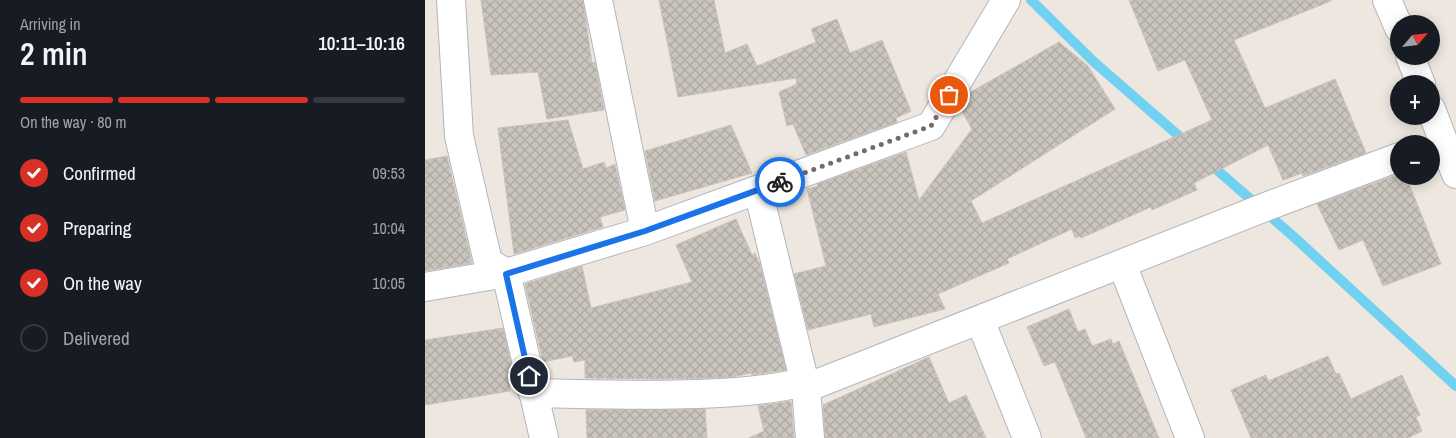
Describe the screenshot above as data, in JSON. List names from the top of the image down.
{
  "north": "top right",
  "page": {
    "heading": ["2 min", "Arriving in", "10:11–10:16"],
    "map_buttons": ["+", "−"],
    "bar": "On the way · 80 m",
    "list": [
      ["Confirmed", "09:53"],
      ["Preparing", "10:04"],
      ["On the way", "10:05"],
      "Delivered"
    ]
  }
}
